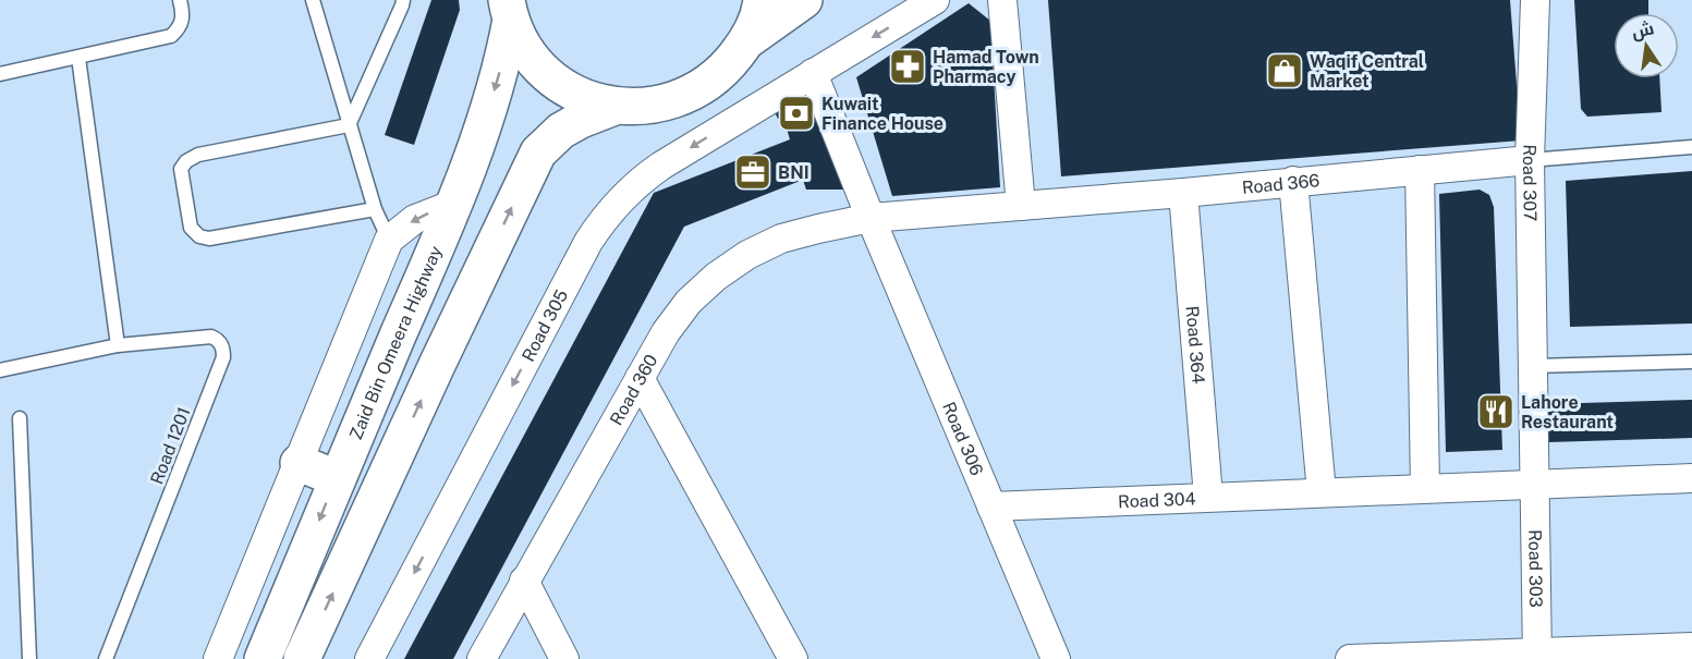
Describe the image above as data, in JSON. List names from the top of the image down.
{
  "streets": {
    "street": [
      "Road 366",
      "Road 307",
      "Road 305",
      "Zaid Bin Omeera Highway",
      "Road 364",
      "Road 360",
      "Road 306",
      "Road 304",
      "Road 303"
    ],
    "lane": ["Road 1201"]
  },
  "crossings": [
    ["Road 366", "Road 307"],
    ["Road 366", "Road 364"],
    ["Road 366", "Road 360"],
    ["Road 366", "Road 306"],
    ["Road 307", "Road 304"],
    ["Road 307", "Road 303"],
    ["Road 364", "Road 304"],
    ["Road 360", "Road 306"],
    ["Road 306", "Road 304"],
    ["Road 304", "Road 303"]
  ],
  "places": {
    "pharmacy": ["Hamad Town Pharmacy"],
    "shop": ["Waqif Central Market"],
    "bank": ["Kuwait Finance House"],
    "office": ["BNI"],
    "restaurant": ["Lahore Restaurant"]
  },
  "north": "top"
}
